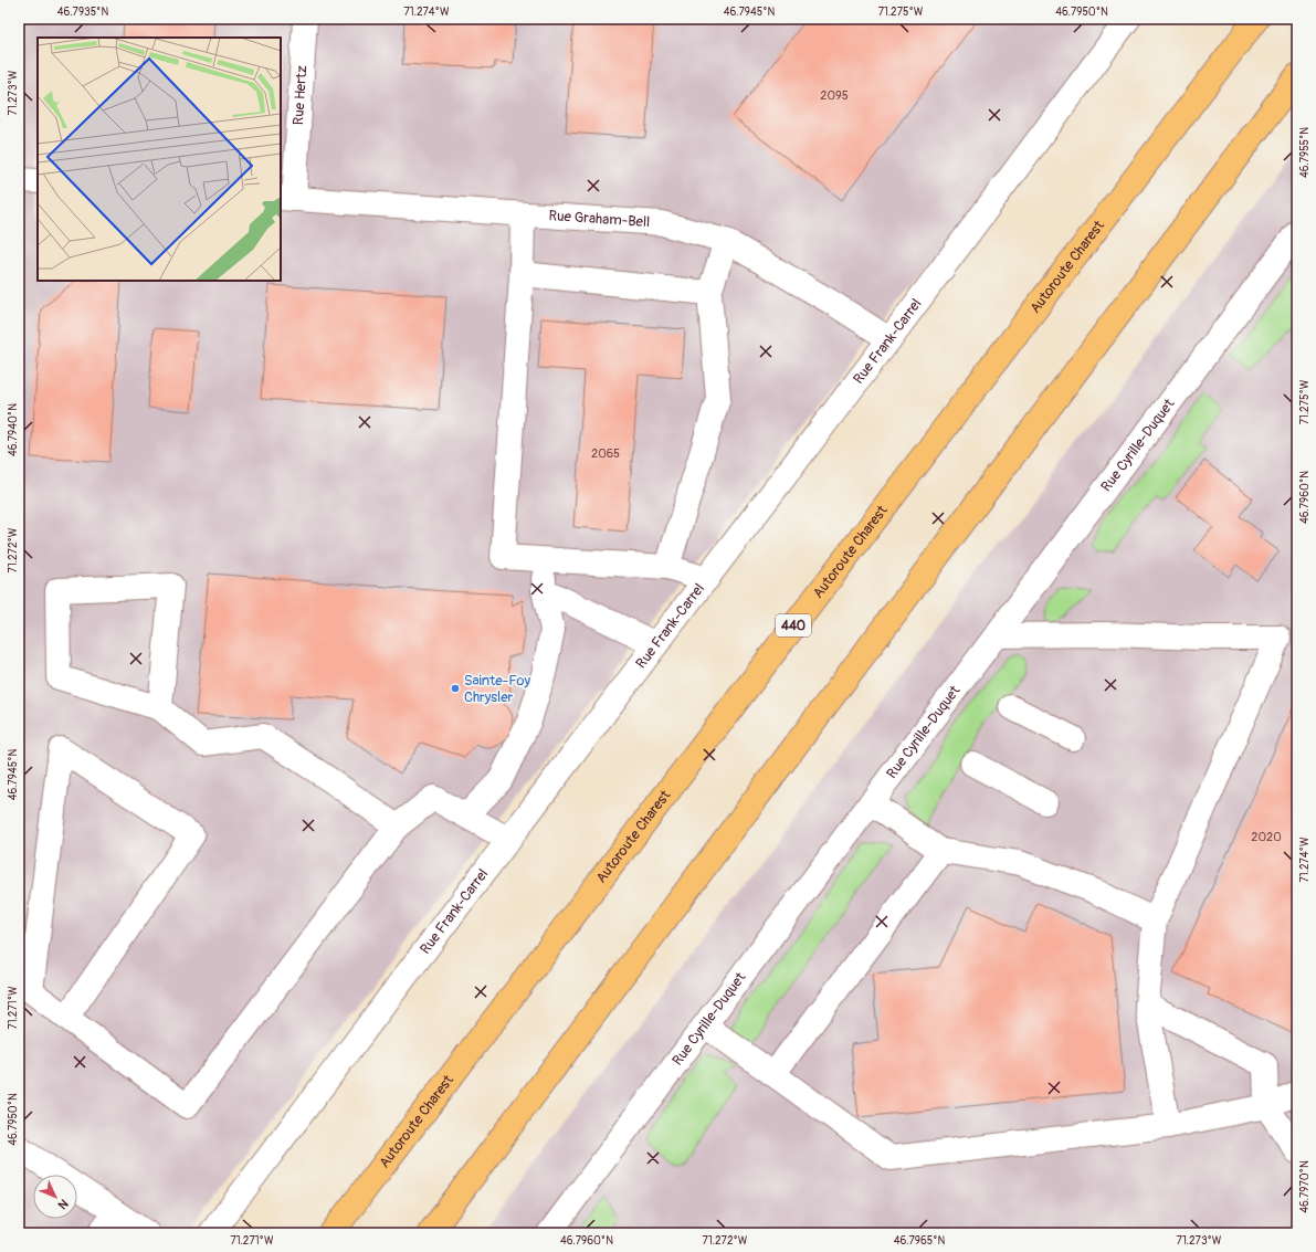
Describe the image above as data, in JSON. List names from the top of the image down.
{
  "streets": {
    "highway": ["Autoroute Charest", "440"],
    "street": [
      "Rue Hertz",
      "Rue Graham-Bell",
      "Rue Frank-Carrel",
      "Rue Cyrille-Duquet"
    ]
  },
  "crossings": [
    ["Rue Hertz", "Rue Graham-Bell"],
    ["Rue Graham-Bell", "Rue Frank-Carrel"]
  ],
  "places": ["Sainte-Foy Chrysler"],
  "house_numbers": ["2095", "2065", "2020"],
  "north": "bottom right",
  "coordinates": [
    "46.7935°N",
    "71.274°W",
    "46.7945°N",
    "71.275°W",
    "46.7950°N",
    "71.273°W",
    "46.7955°N",
    "46.7940°N",
    "46.7960°N",
    "71.272°W",
    "71.271°W",
    "46.7970°N",
    "46.7965°N"
  ]
}
